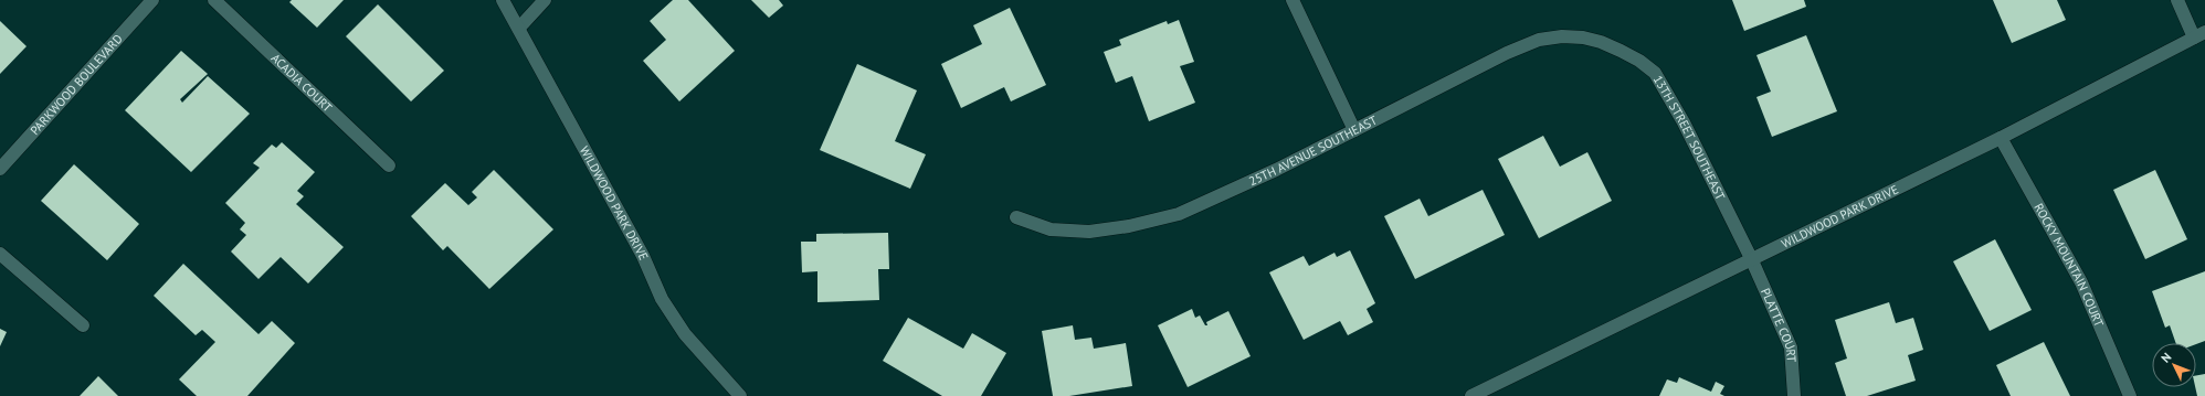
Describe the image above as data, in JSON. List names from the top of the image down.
{
  "streets": {
    "street": [
      "ACADIA COURT",
      "PARKWOOD BOULEVARD",
      "13TH STREET SOUTHEAST",
      "25TH AVENUE SOUTHEAST",
      "WILDWOOD PARK DRIVE",
      "ROCKY MOUNTAIN COURT",
      "PLATTE COURT"
    ]
  },
  "crossings": [
    ["13TH STREET SOUTHEAST", "25TH AVENUE SOUTHEAST"],
    ["13TH STREET SOUTHEAST", "WILDWOOD PARK DRIVE"],
    ["13TH STREET SOUTHEAST", "PLATTE COURT"],
    ["WILDWOOD PARK DRIVE", "ROCKY MOUNTAIN COURT"],
    ["WILDWOOD PARK DRIVE", "PLATTE COURT"]
  ],
  "north": "top left"
}
